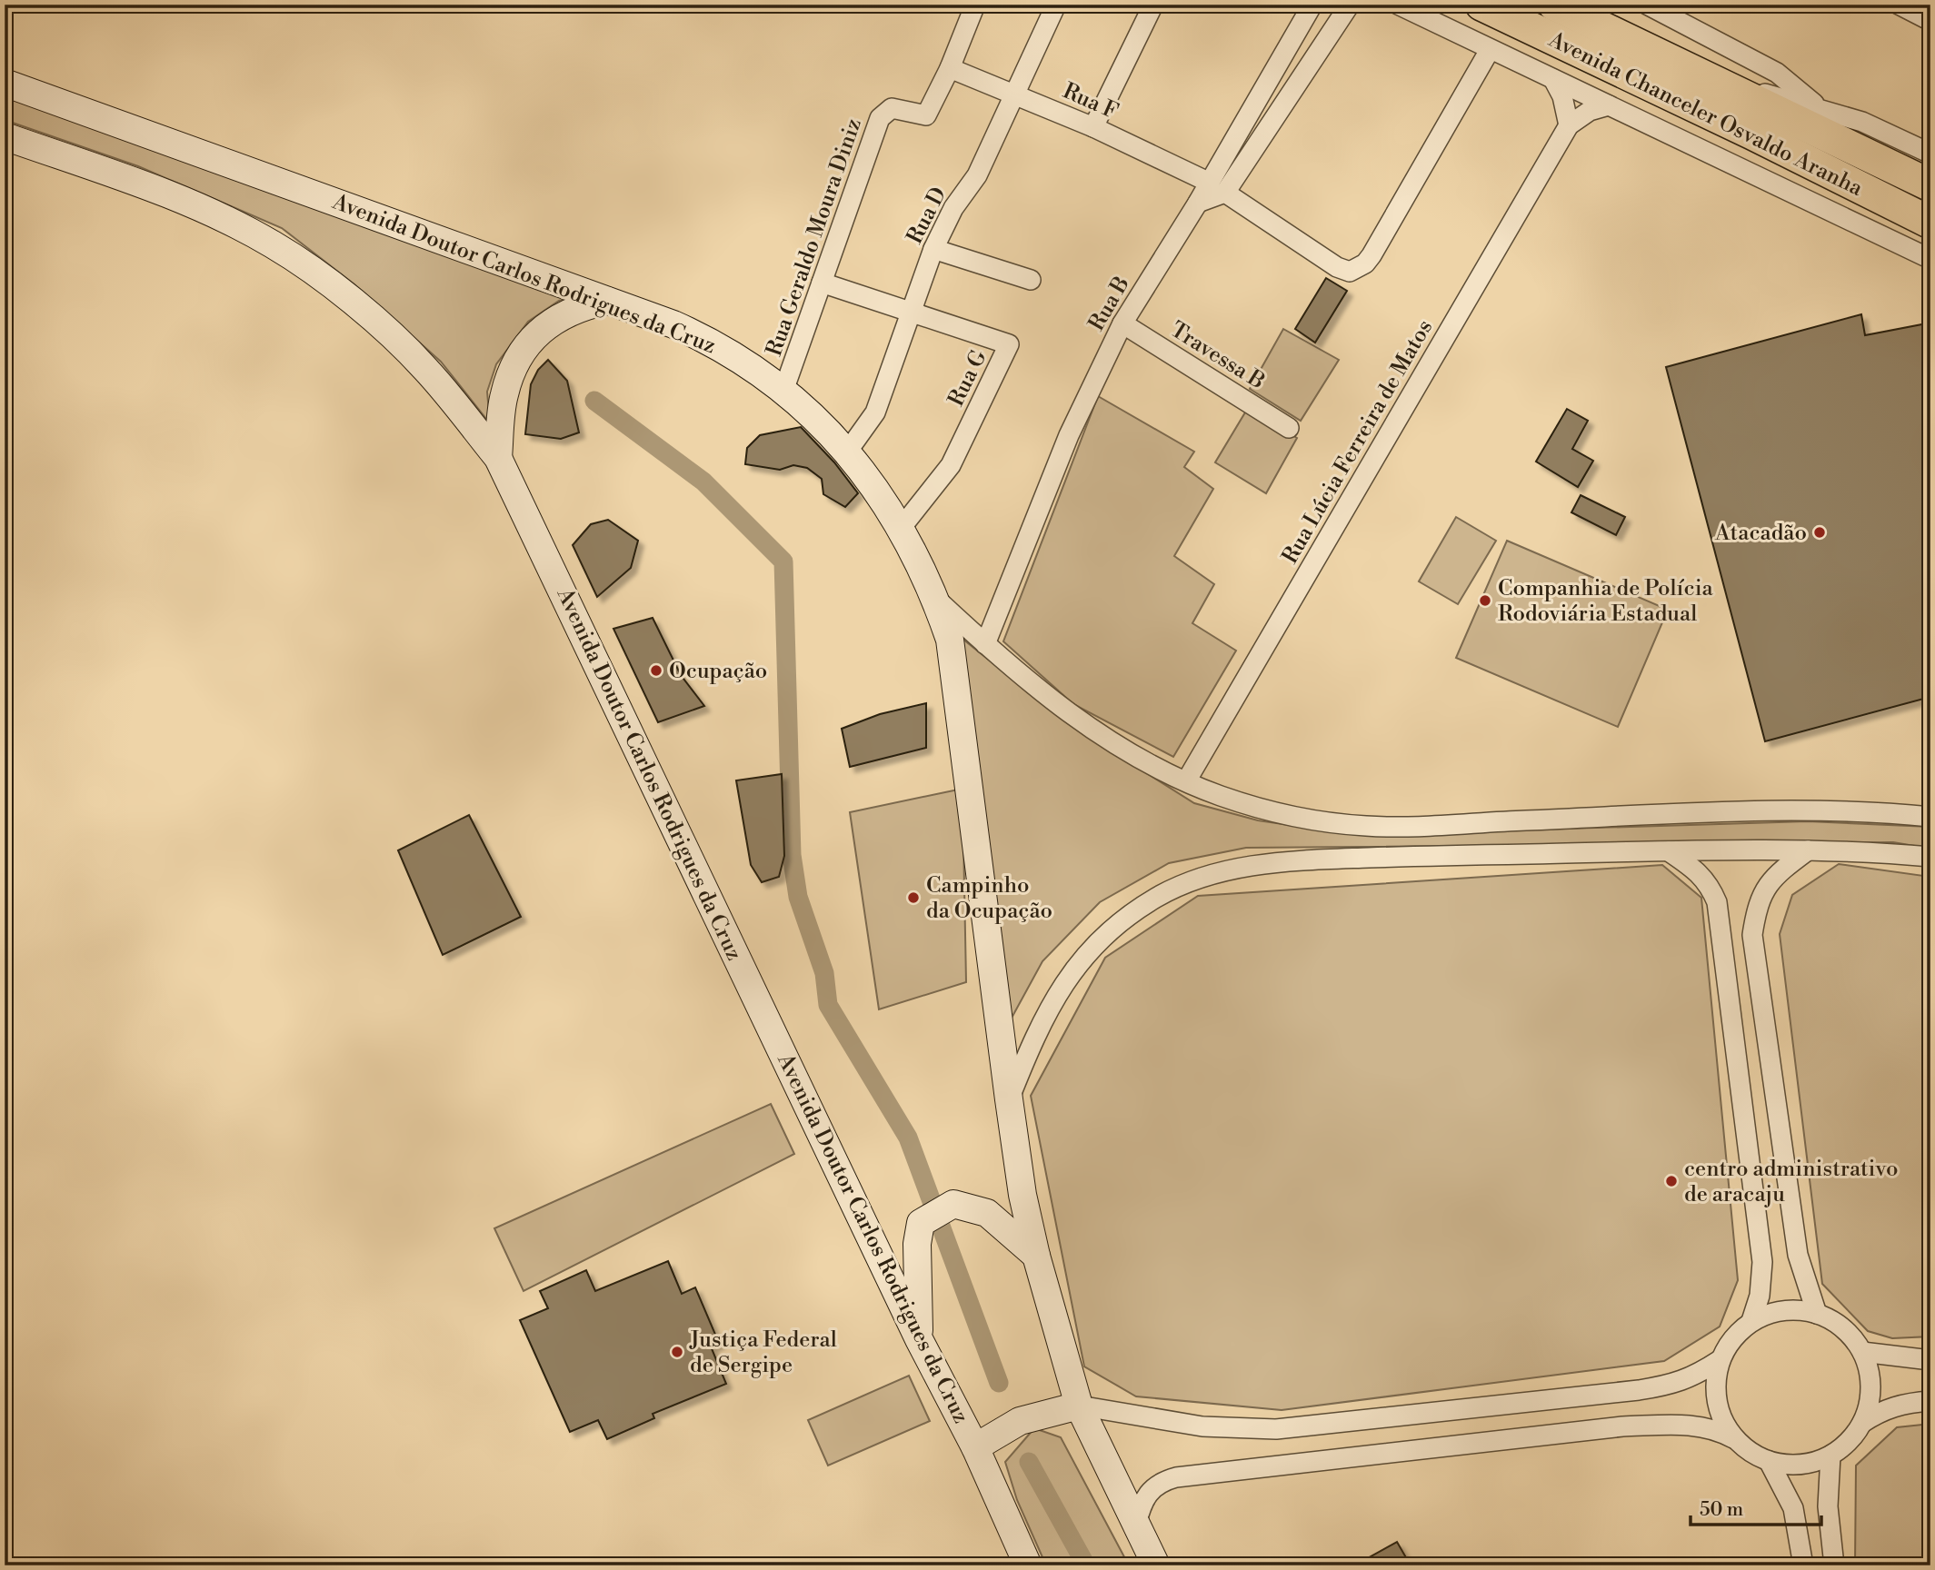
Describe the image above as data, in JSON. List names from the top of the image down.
{
  "streets": {
    "main road": ["Avenida Chanceler Osvaldo Aranha", "Avenida Doutor Carlos Rodrigues da Cruz"],
    "street": [
      "Rua F",
      "Rua D",
      "Rua Geraldo Moura Diniz",
      "Rua B",
      "Travessa B",
      "Rua G",
      "Rua Lúcia Ferreira de Matos"
    ]
  },
  "crossings": [
    ["Rua F", "Rua D"],
    ["Rua F", "Rua Geraldo Moura Diniz"],
    ["Rua F", "Rua B"],
    ["Rua D", "Avenida Doutor Carlos Rodrigues da Cruz"],
    ["Rua D", "Rua G"],
    ["Rua Geraldo Moura Diniz", "Avenida Doutor Carlos Rodrigues da Cruz"],
    ["Rua Geraldo Moura Diniz", "Rua G"],
    ["Avenida Doutor Carlos Rodrigues da Cruz", "Rua G"],
    ["Rua B", "Travessa B"]
  ],
  "places": [
    "Atacadão",
    "Companhia de Polícia Rodoviária Estadual",
    "Ocupação",
    "Campinho da Ocupação",
    "centro administrativo de aracaju",
    "Justiça Federal de Sergipe"
  ],
  "scale_bar": "50 m"
}
